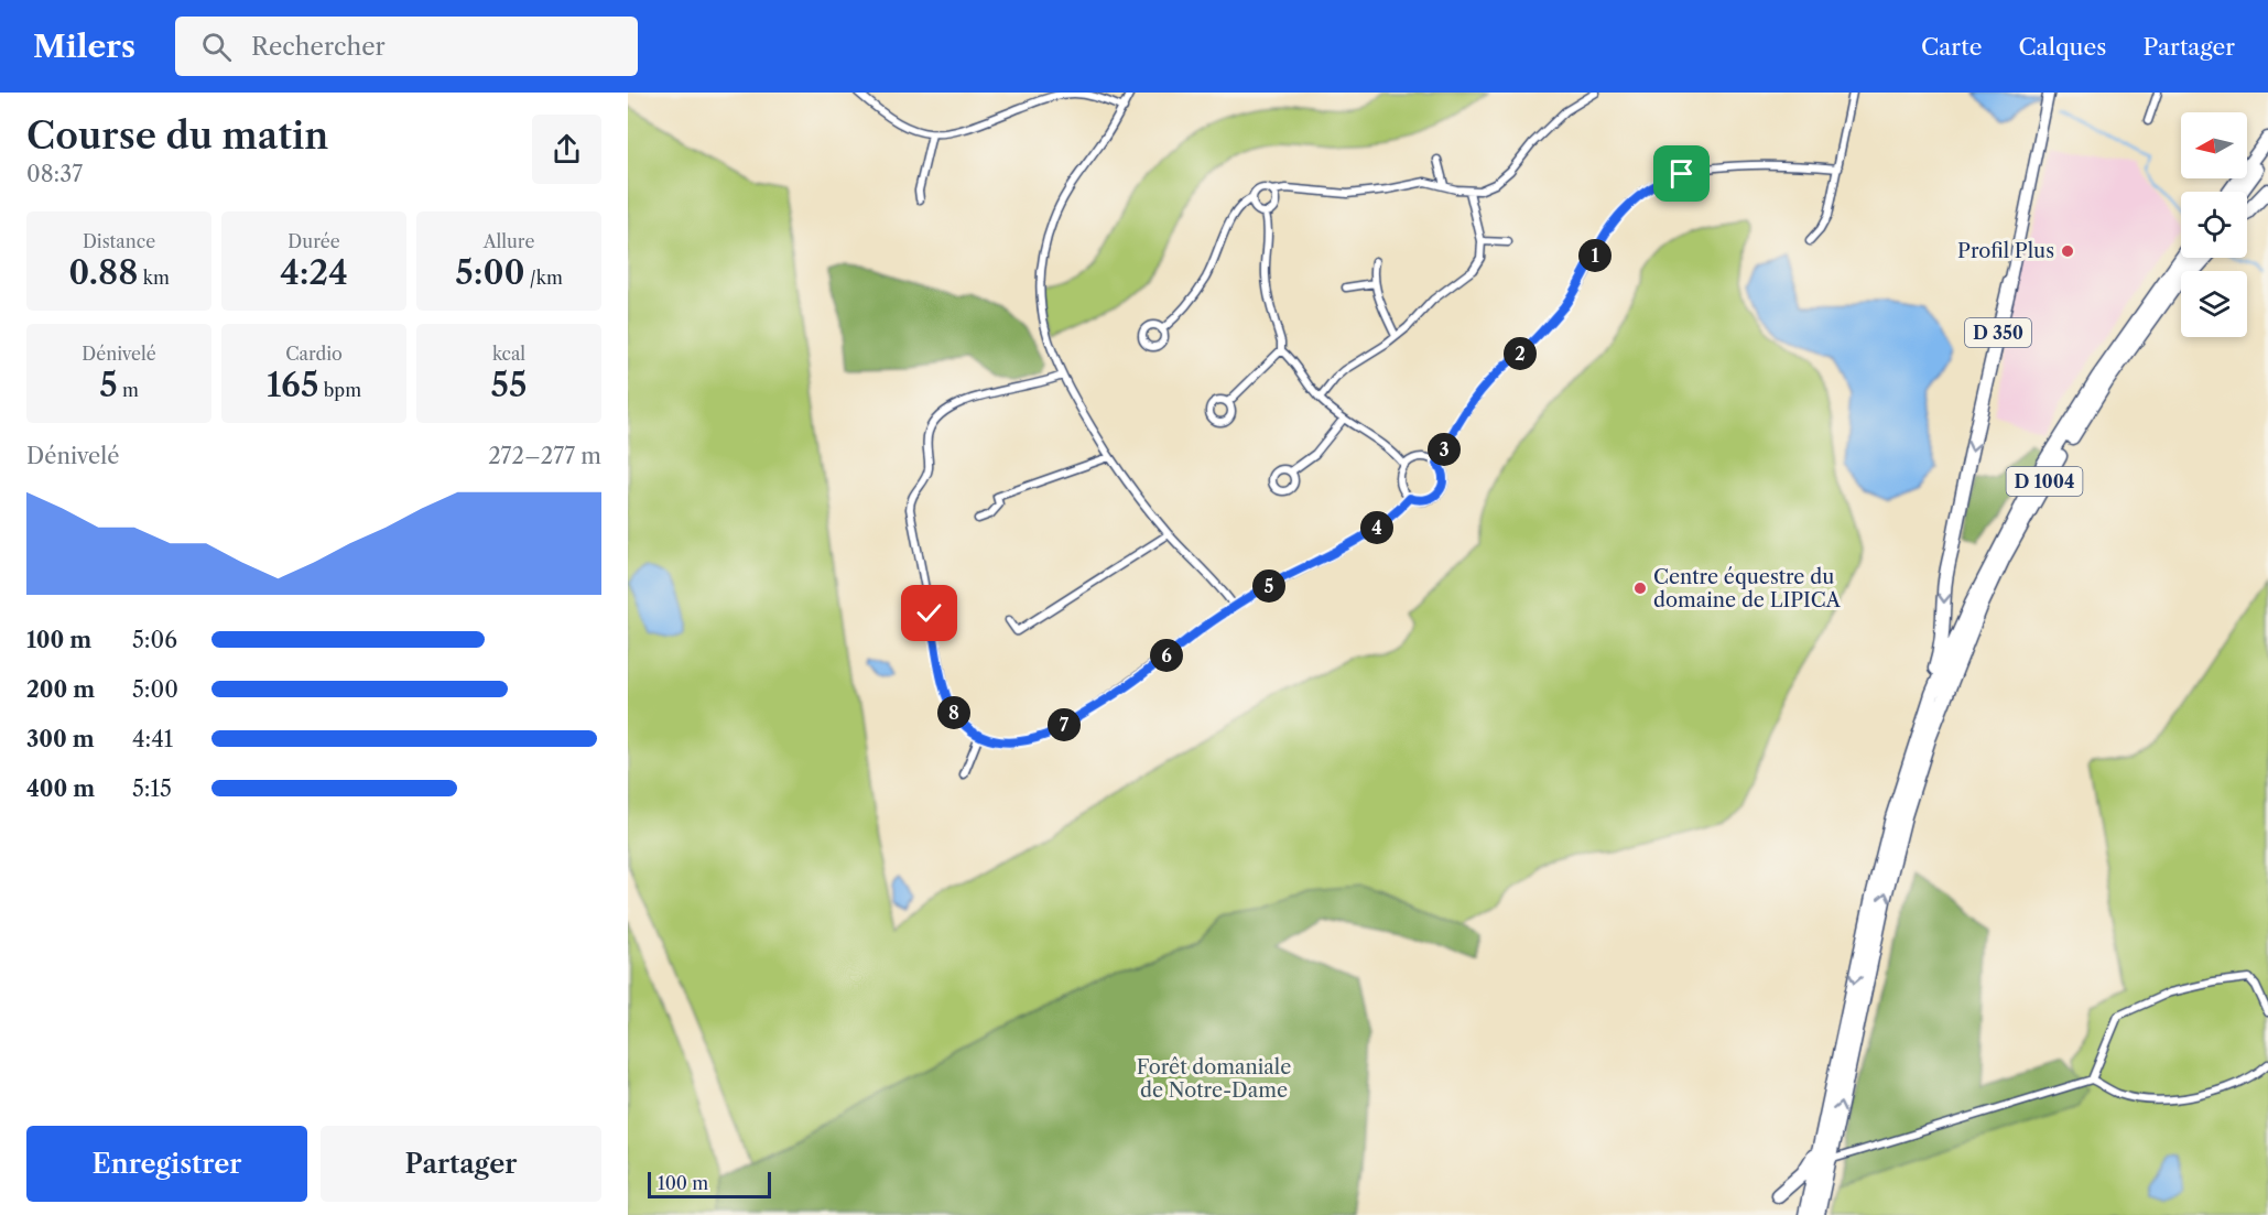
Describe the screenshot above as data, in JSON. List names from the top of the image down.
{
  "streets": {
    "highway": ["D 350", "D 1004"]
  },
  "crossings": [
    ["D 350", "D 1004"]
  ],
  "parks": ["Forêt domaniale de Notre-Dame"],
  "places": ["Profil Plus", "Centre équestre du domaine de LIPICA"],
  "scale_bar": "100 m",
  "north": "left",
  "page": {
    "header": "Milers",
    "search": "Rechercher",
    "nav": ["Carte", "Calques", "Partager"],
    "heading": ["Course du matin", "08:37"],
    "stats": [
      ["Distance", "0.88 km"],
      ["Durée", "4:24"],
      ["Allure", "5:00 /km"],
      ["Dénivelé", "5 m"],
      ["Cardio", "165 bpm"],
      ["kcal", "55"]
    ],
    "pins": [
      "1",
      "2",
      "3",
      "4",
      "5",
      "6",
      "8",
      "7"
    ],
    "chart": ["Dénivelé", "272–277 m"],
    "list": [
      {
        "name": "100 m",
        "note": "5:06"
      },
      {
        "name": "200 m",
        "note": "5:00"
      },
      {
        "name": "300 m",
        "note": "4:41"
      },
      {
        "name": "400 m",
        "note": "5:15"
      }
    ],
    "buttons": ["Enregistrer", "Partager"],
    "scale": "100 m"
  }
}
